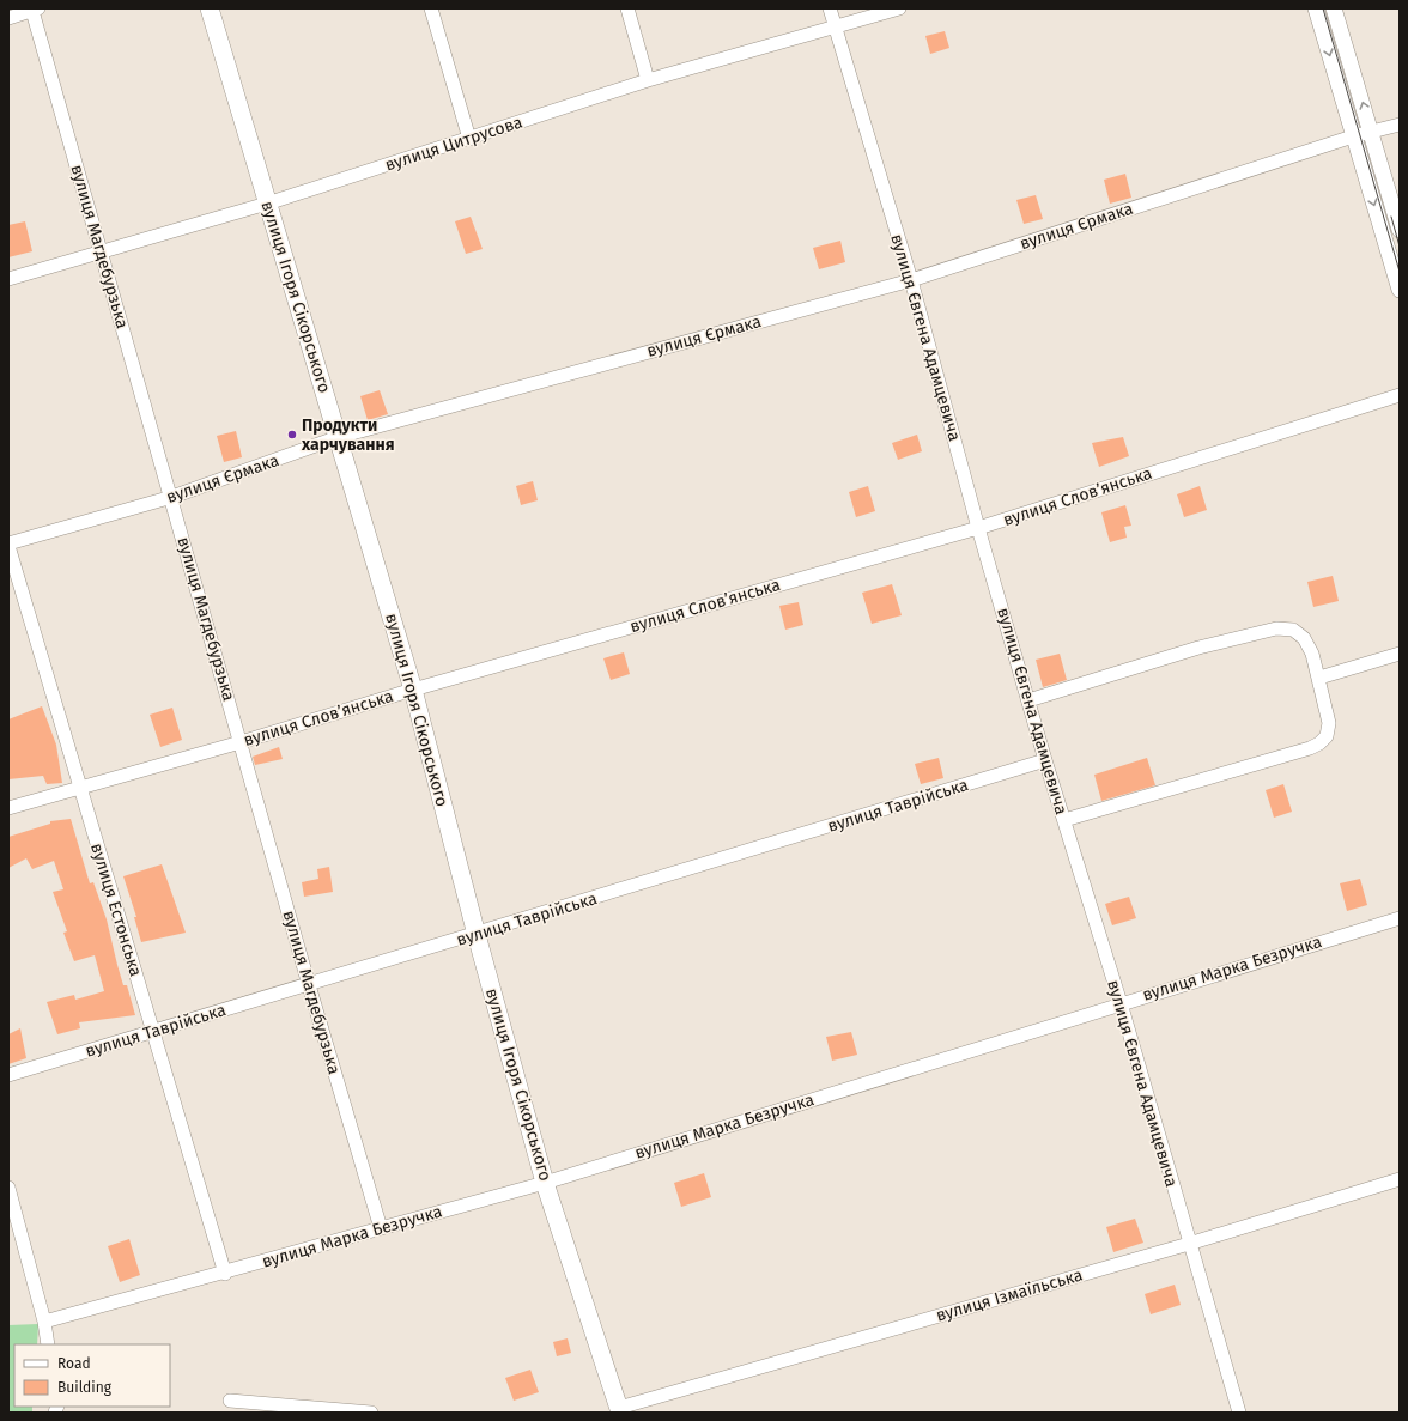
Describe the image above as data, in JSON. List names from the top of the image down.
{
  "streets": {
    "main road": ["вулиця Ігоря Сікорського"],
    "street": [
      "вулиця Цитрусова",
      "вулиця Єрмака",
      "вулиця Магдебурзька",
      "вулиця Євгена Адамцевича",
      "вулиця Слов’янська",
      "вулиця Таврійська",
      "вулиця Естонська",
      "вулиця Марка Безручка",
      "вулиця Ізмаїльська"
    ]
  },
  "crossings": [
    ["вулиця Цитрусова", "вулиця Магдебурзька"],
    ["вулиця Цитрусова", "вулиця Ігоря Сікорського"],
    ["вулиця Цитрусова", "вулиця Євгена Адамцевича"],
    ["вулиця Єрмака", "вулиця Магдебурзька"],
    ["вулиця Єрмака", "вулиця Ігоря Сікорського"],
    ["вулиця Єрмака", "вулиця Євгена Адамцевича"],
    ["вулиця Єрмака", "вулиця Естонська"],
    ["вулиця Магдебурзька", "вулиця Слов’янська"],
    ["вулиця Магдебурзька", "вулиця Таврійська"],
    ["вулиця Магдебурзька", "вулиця Марка Безручка"],
    ["вулиця Ігоря Сікорського", "вулиця Слов’янська"],
    ["вулиця Ігоря Сікорського", "вулиця Таврійська"],
    ["вулиця Ігоря Сікорського", "вулиця Марка Безручка"],
    ["вулиця Ігоря Сікорського", "вулиця Ізмаїльська"],
    ["вулиця Євгена Адамцевича", "вулиця Слов’янська"],
    ["вулиця Євгена Адамцевича", "вулиця Таврійська"],
    ["вулиця Євгена Адамцевича", "вулиця Марка Безручка"],
    ["вулиця Євгена Адамцевича", "вулиця Ізмаїльська"],
    ["вулиця Слов’янська", "вулиця Естонська"],
    ["вулиця Таврійська", "вулиця Естонська"],
    ["вулиця Естонська", "вулиця Марка Безручка"]
  ],
  "places": ["Продукти харчування"],
  "legend": ["Road", "Building"]
}
